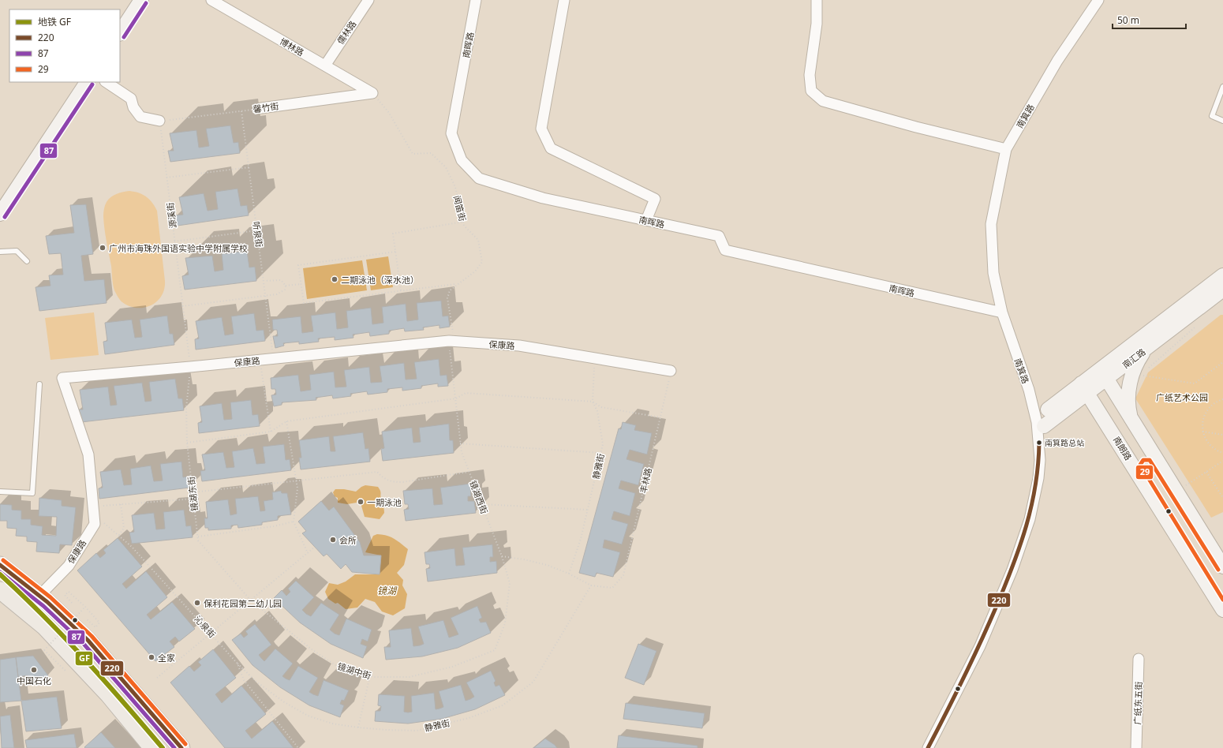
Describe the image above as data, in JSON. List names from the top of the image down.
{
  "streets": {
    "street": [
      "儒林路",
      "南晖路",
      "博林路",
      "馨竹街",
      "南箕路",
      "保康路",
      "南汇路",
      "南朗路",
      "广纸东五街"
    ],
    "path": [
      "闻笛街",
      "源溪街",
      "听泉街",
      "静雅街",
      "丰林路",
      "镜湖东街",
      "镜湖西街",
      "沁泉街",
      "镜湖中街"
    ]
  },
  "crossings": [
    ["儒林路", "博林路"],
    ["南晖路", "南箕路"],
    ["博林路", "馨竹街"],
    ["博林路", "闻笛街"],
    ["馨竹街", "闻笛街"],
    ["馨竹街", "源溪街"],
    ["馨竹街", "听泉街"],
    ["闻笛街", "保康路"],
    ["闻笛街", "镜湖西街"],
    ["源溪街", "保康路"],
    ["源溪街", "镜湖东街"],
    ["听泉街", "保康路"],
    ["保康路", "静雅街"],
    ["保康路", "丰林路"],
    ["保康路", "镜湖东街"],
    ["保康路", "镜湖西街"],
    ["保康路", "沁泉街"],
    ["南汇路", "南朗路"],
    ["静雅街", "丰林路"],
    ["静雅街", "沁泉街"],
    ["镜湖东街", "镜湖中街"],
    ["镜湖西街", "镜湖中街"]
  ],
  "water": ["镜湖"],
  "parks": ["广纸艺术公园"],
  "places": [
    "广州市海珠外国语实验中学附属学校",
    "二期泳池（深水池）",
    "南箕路总站",
    "一期泳池",
    "会所",
    "保利花园第二幼儿园",
    "全家",
    "中国石化"
  ],
  "lines": [
    "transit line 87",
    "transit line 220",
    "transit line 29",
    "metro line GF"
  ],
  "legend": [
    "地铁 GF",
    "220",
    "87",
    "29"
  ],
  "scale_bar": "50 m"
}
